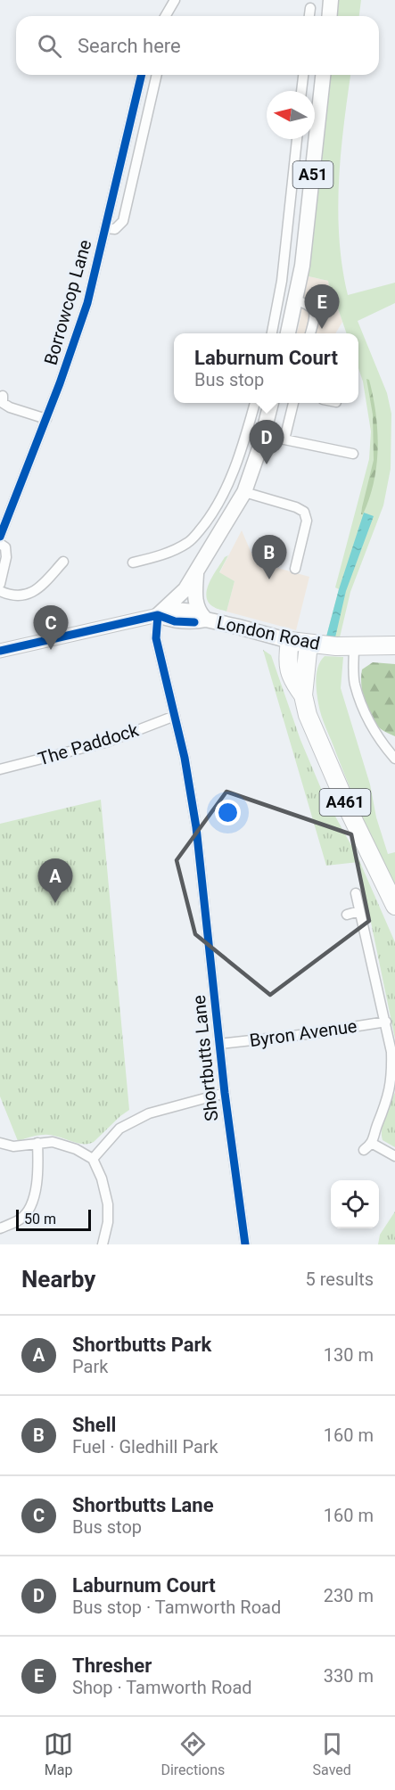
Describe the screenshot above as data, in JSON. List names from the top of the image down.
{
  "streets": {
    "highway": ["London Road", "A461"],
    "main road": ["A51"],
    "street": [
      "Borrowcop Lane",
      "The Paddock",
      "Byron Avenue",
      "Shortbutts Lane"
    ]
  },
  "crossings": [
    ["London Road", "A461"],
    ["London Road", "Shortbutts Lane"],
    ["The Paddock", "Shortbutts Lane"],
    ["Byron Avenue", "Shortbutts Lane"]
  ],
  "scale_bar": "50 m",
  "north": "left",
  "page": {
    "search": "Search here",
    "pins": [
      "E",
      "D",
      "B",
      "C",
      "A"
    ],
    "popup": ["Laburnum Court", "Bus stop"],
    "scale": "50 m",
    "heading": ["Nearby", "5 results"],
    "list": [
      {
        "mark": "A",
        "name": "Shortbutts Park",
        "note": "Park",
        "value": "130 m"
      },
      {
        "mark": "B",
        "name": "Shell",
        "note": "Fuel · Gledhill Park",
        "value": "160 m"
      },
      {
        "mark": "C",
        "name": "Shortbutts Lane",
        "note": "Bus stop",
        "value": "160 m"
      },
      {
        "mark": "D",
        "name": "Laburnum Court",
        "note": "Bus stop · Tamworth Road",
        "value": "230 m"
      },
      {
        "mark": "E",
        "name": "Thresher",
        "note": "Shop · Tamworth Road",
        "value": "330 m"
      }
    ],
    "nav": ["Map", "Directions", "Saved"]
  }
}
